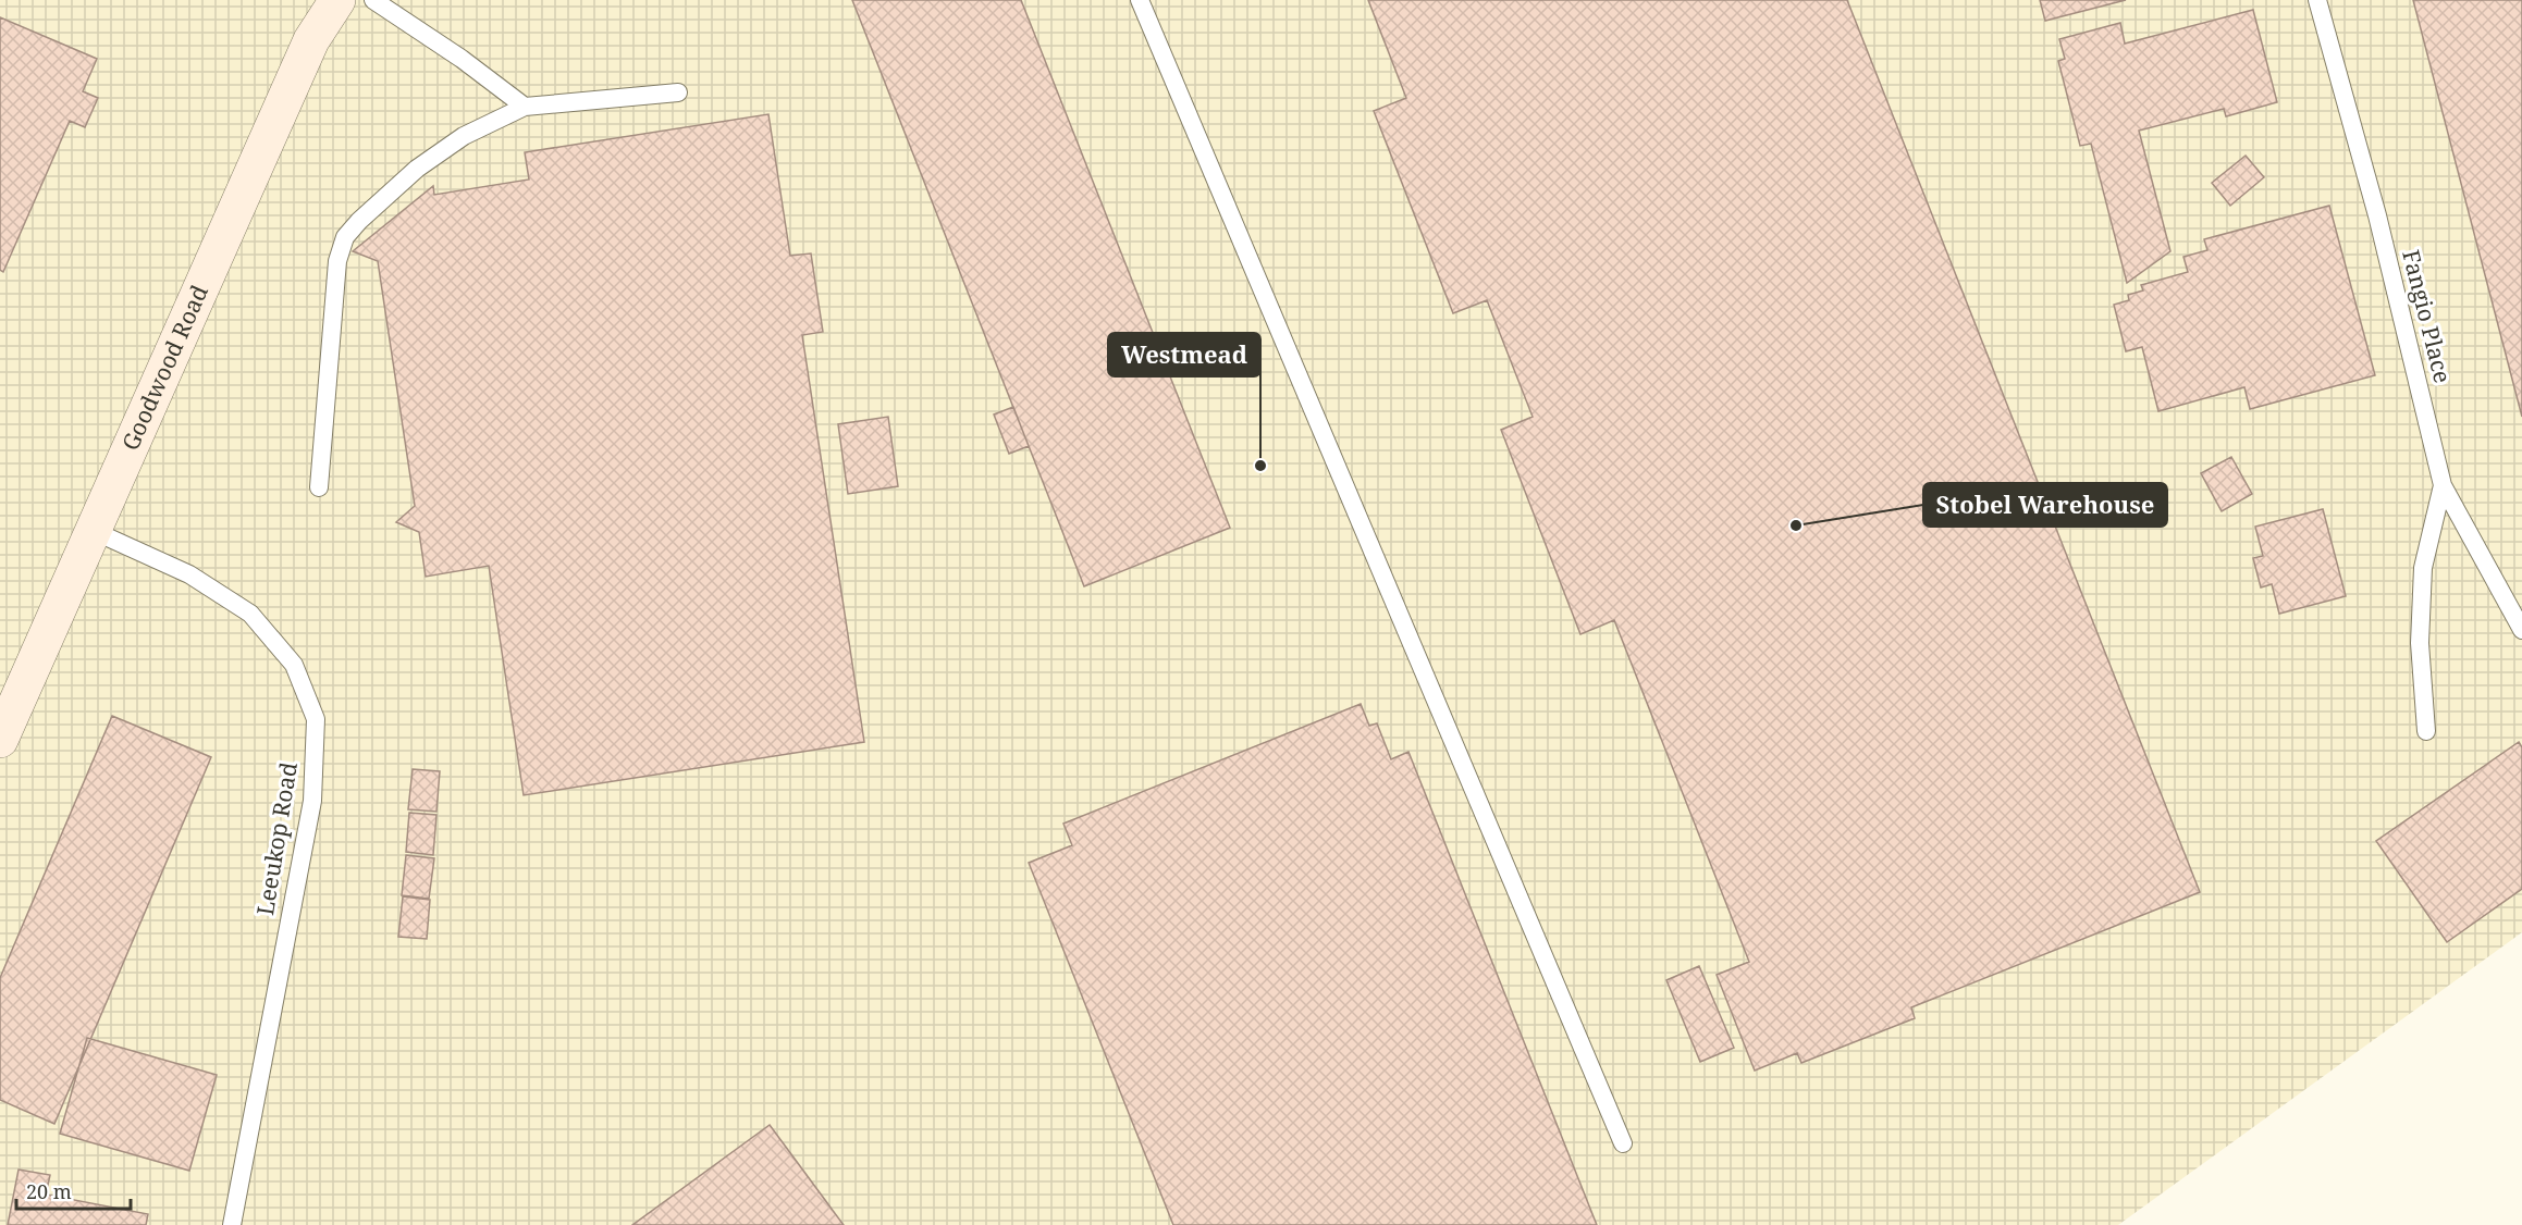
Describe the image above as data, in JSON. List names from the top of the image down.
{
  "streets": {
    "street": ["Goodwood Road"],
    "lane": ["Fangio Place", "Leeukop Road"]
  },
  "crossings": [
    ["Goodwood Road", "Leeukop Road"]
  ],
  "places": ["Westmead", "Stobel Warehouse"],
  "scale_bar": "20 m"
}
